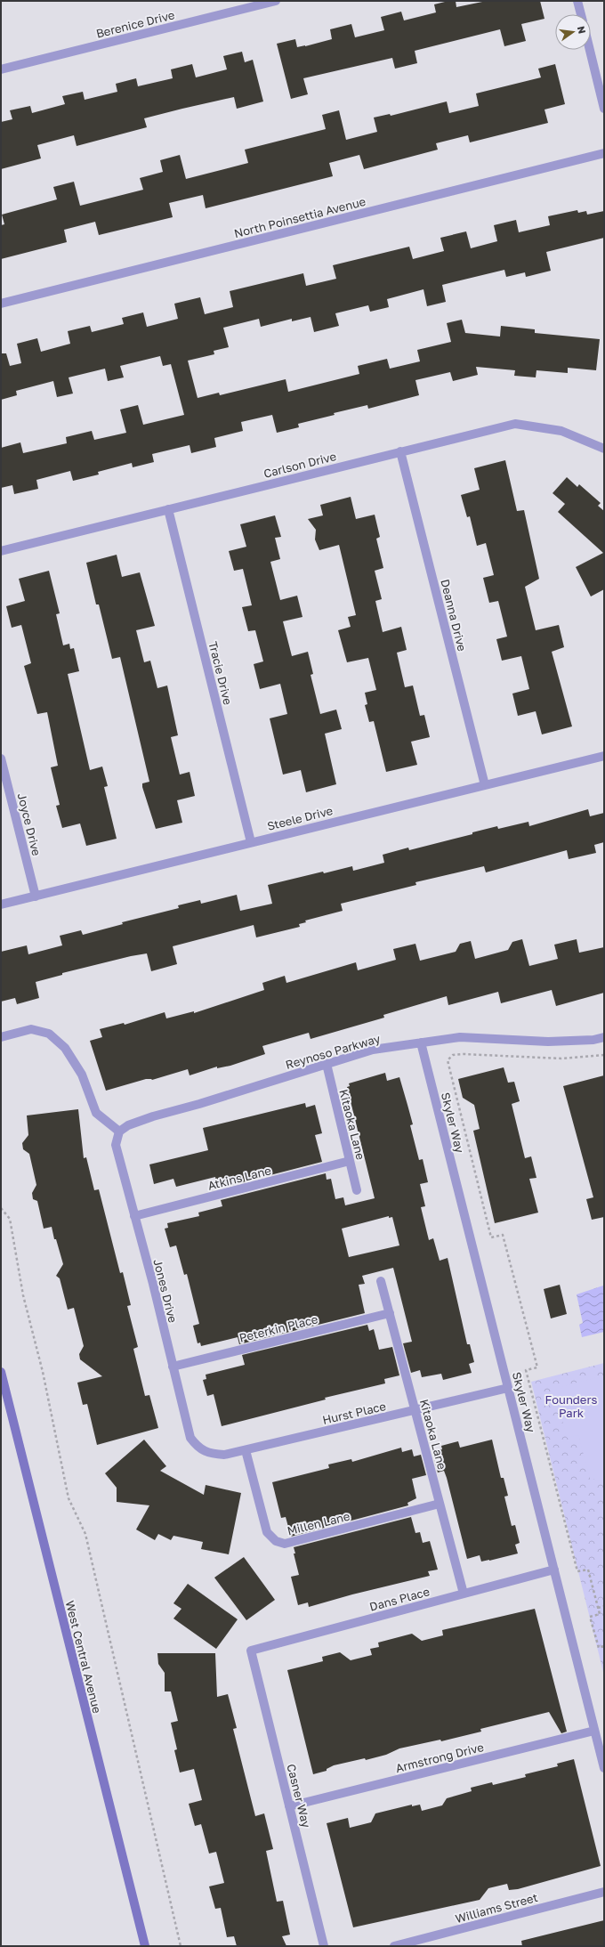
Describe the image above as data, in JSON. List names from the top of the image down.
{
  "streets": {
    "main road": ["West Central Avenue"],
    "street": [
      "Berenice Drive",
      "North Poinsettia Avenue",
      "Carlson Drive",
      "Deanna Drive",
      "Tracie Drive",
      "Steele Drive",
      "Joyce Drive",
      "Reynoso Parkway",
      "Skyler Way",
      "Kitaoka Lane",
      "Atkins Lane",
      "Jones Drive",
      "Peterkin Place",
      "Hurst Place",
      "Millen Lane",
      "Dans Place",
      "Armstrong Drive",
      "Casner Way",
      "Williams Street"
    ]
  },
  "crossings": [
    ["Carlson Drive", "Deanna Drive"],
    ["Carlson Drive", "Tracie Drive"],
    ["Deanna Drive", "Steele Drive"],
    ["Tracie Drive", "Steele Drive"],
    ["Steele Drive", "Joyce Drive"],
    ["Reynoso Parkway", "Skyler Way"],
    ["Reynoso Parkway", "Kitaoka Lane"],
    ["Reynoso Parkway", "Jones Drive"],
    ["Skyler Way", "Hurst Place"],
    ["Skyler Way", "Dans Place"],
    ["Skyler Way", "Armstrong Drive"],
    ["Kitaoka Lane", "Atkins Lane"],
    ["Kitaoka Lane", "Peterkin Place"],
    ["Kitaoka Lane", "Hurst Place"],
    ["Kitaoka Lane", "Millen Lane"],
    ["Kitaoka Lane", "Dans Place"],
    ["Atkins Lane", "Jones Drive"],
    ["Jones Drive", "Peterkin Place"],
    ["Jones Drive", "Hurst Place"],
    ["Hurst Place", "Millen Lane"],
    ["Dans Place", "Casner Way"],
    ["Armstrong Drive", "Casner Way"]
  ],
  "parks": ["Founders Park"],
  "north": "right"
}
